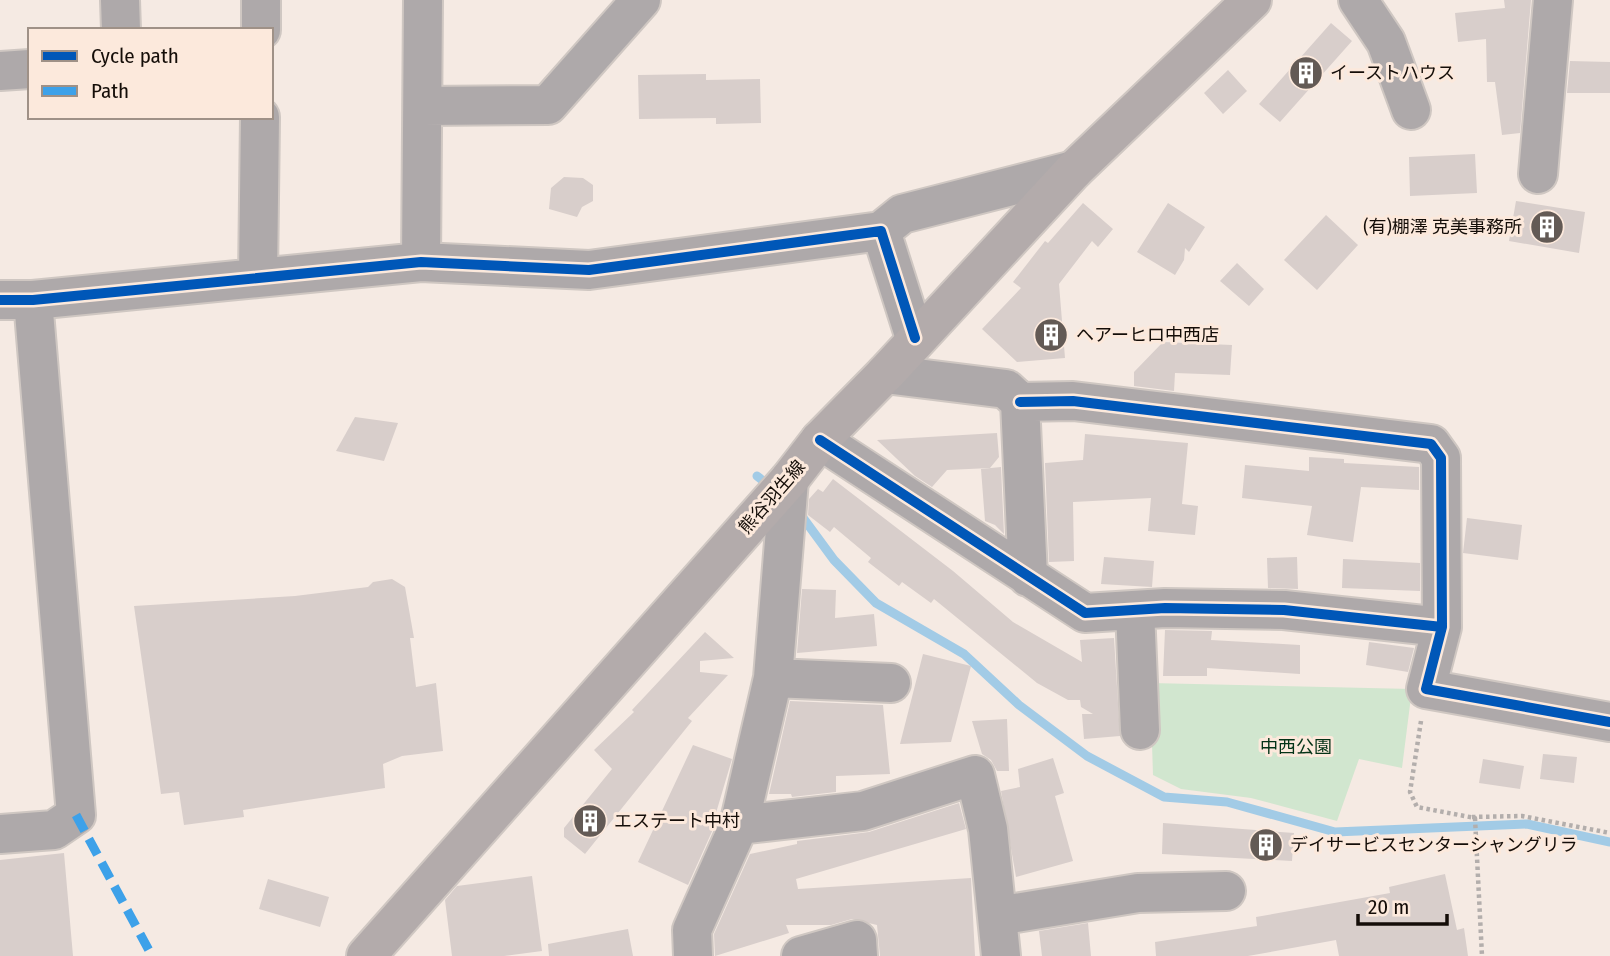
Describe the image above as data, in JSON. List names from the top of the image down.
{
  "streets": {
    "main road": ["熊谷羽生線"]
  },
  "parks": ["中西公園"],
  "places": {
    "building": [
      "イーストハウス",
      "(有)棚澤 克美事務所",
      "ヘアーヒロ中西店",
      "エステート中村",
      "デイサービスセンターシャングリラ"
    ]
  },
  "legend": ["Cycle path", "Path"],
  "scale_bar": "20 m"
}
